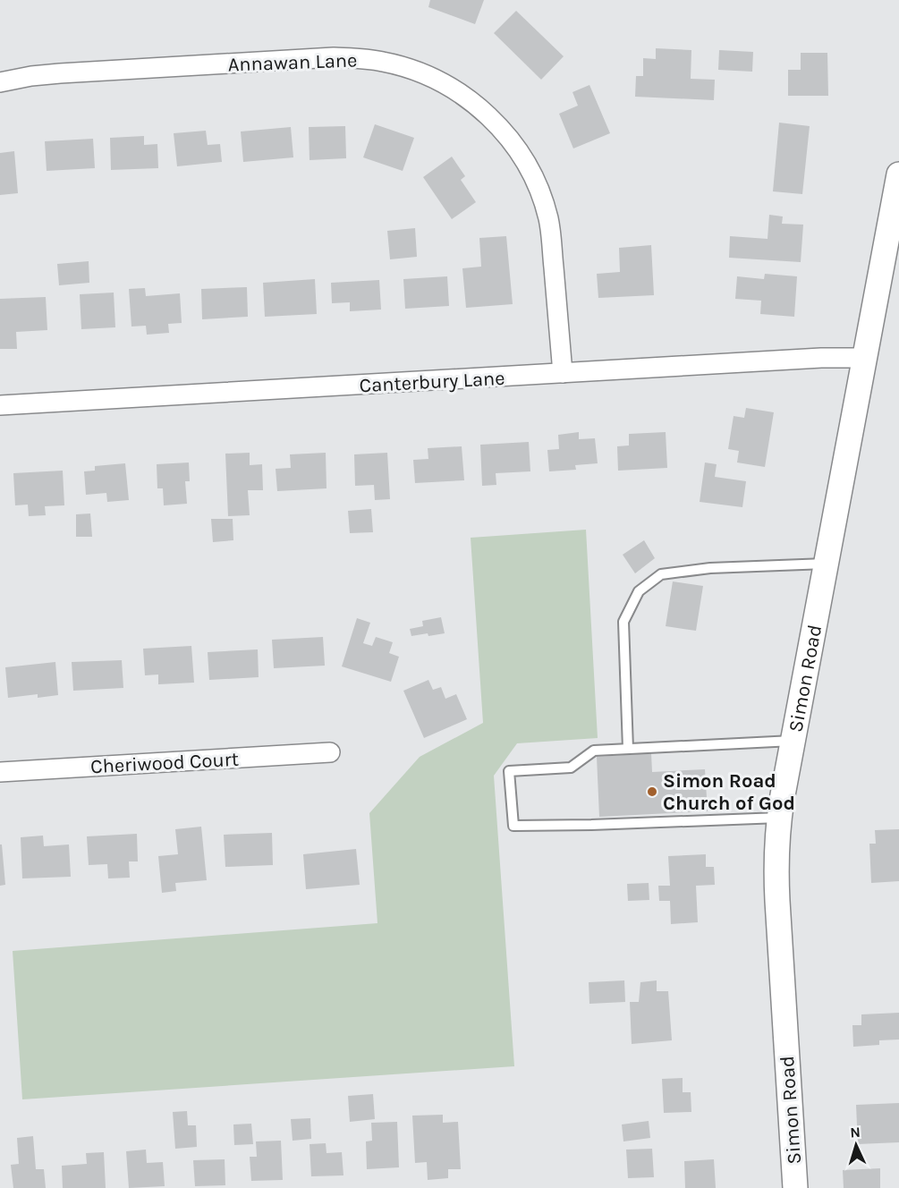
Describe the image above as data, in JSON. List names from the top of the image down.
{
  "streets": {
    "street": [
      "Annawan Lane",
      "Canterbury Lane",
      "Simon Road",
      "Cheriwood Court"
    ]
  },
  "crossings": [
    ["Annawan Lane", "Canterbury Lane"],
    ["Canterbury Lane", "Simon Road"]
  ],
  "places": ["Simon Road Church of God"],
  "north": "top"
}
